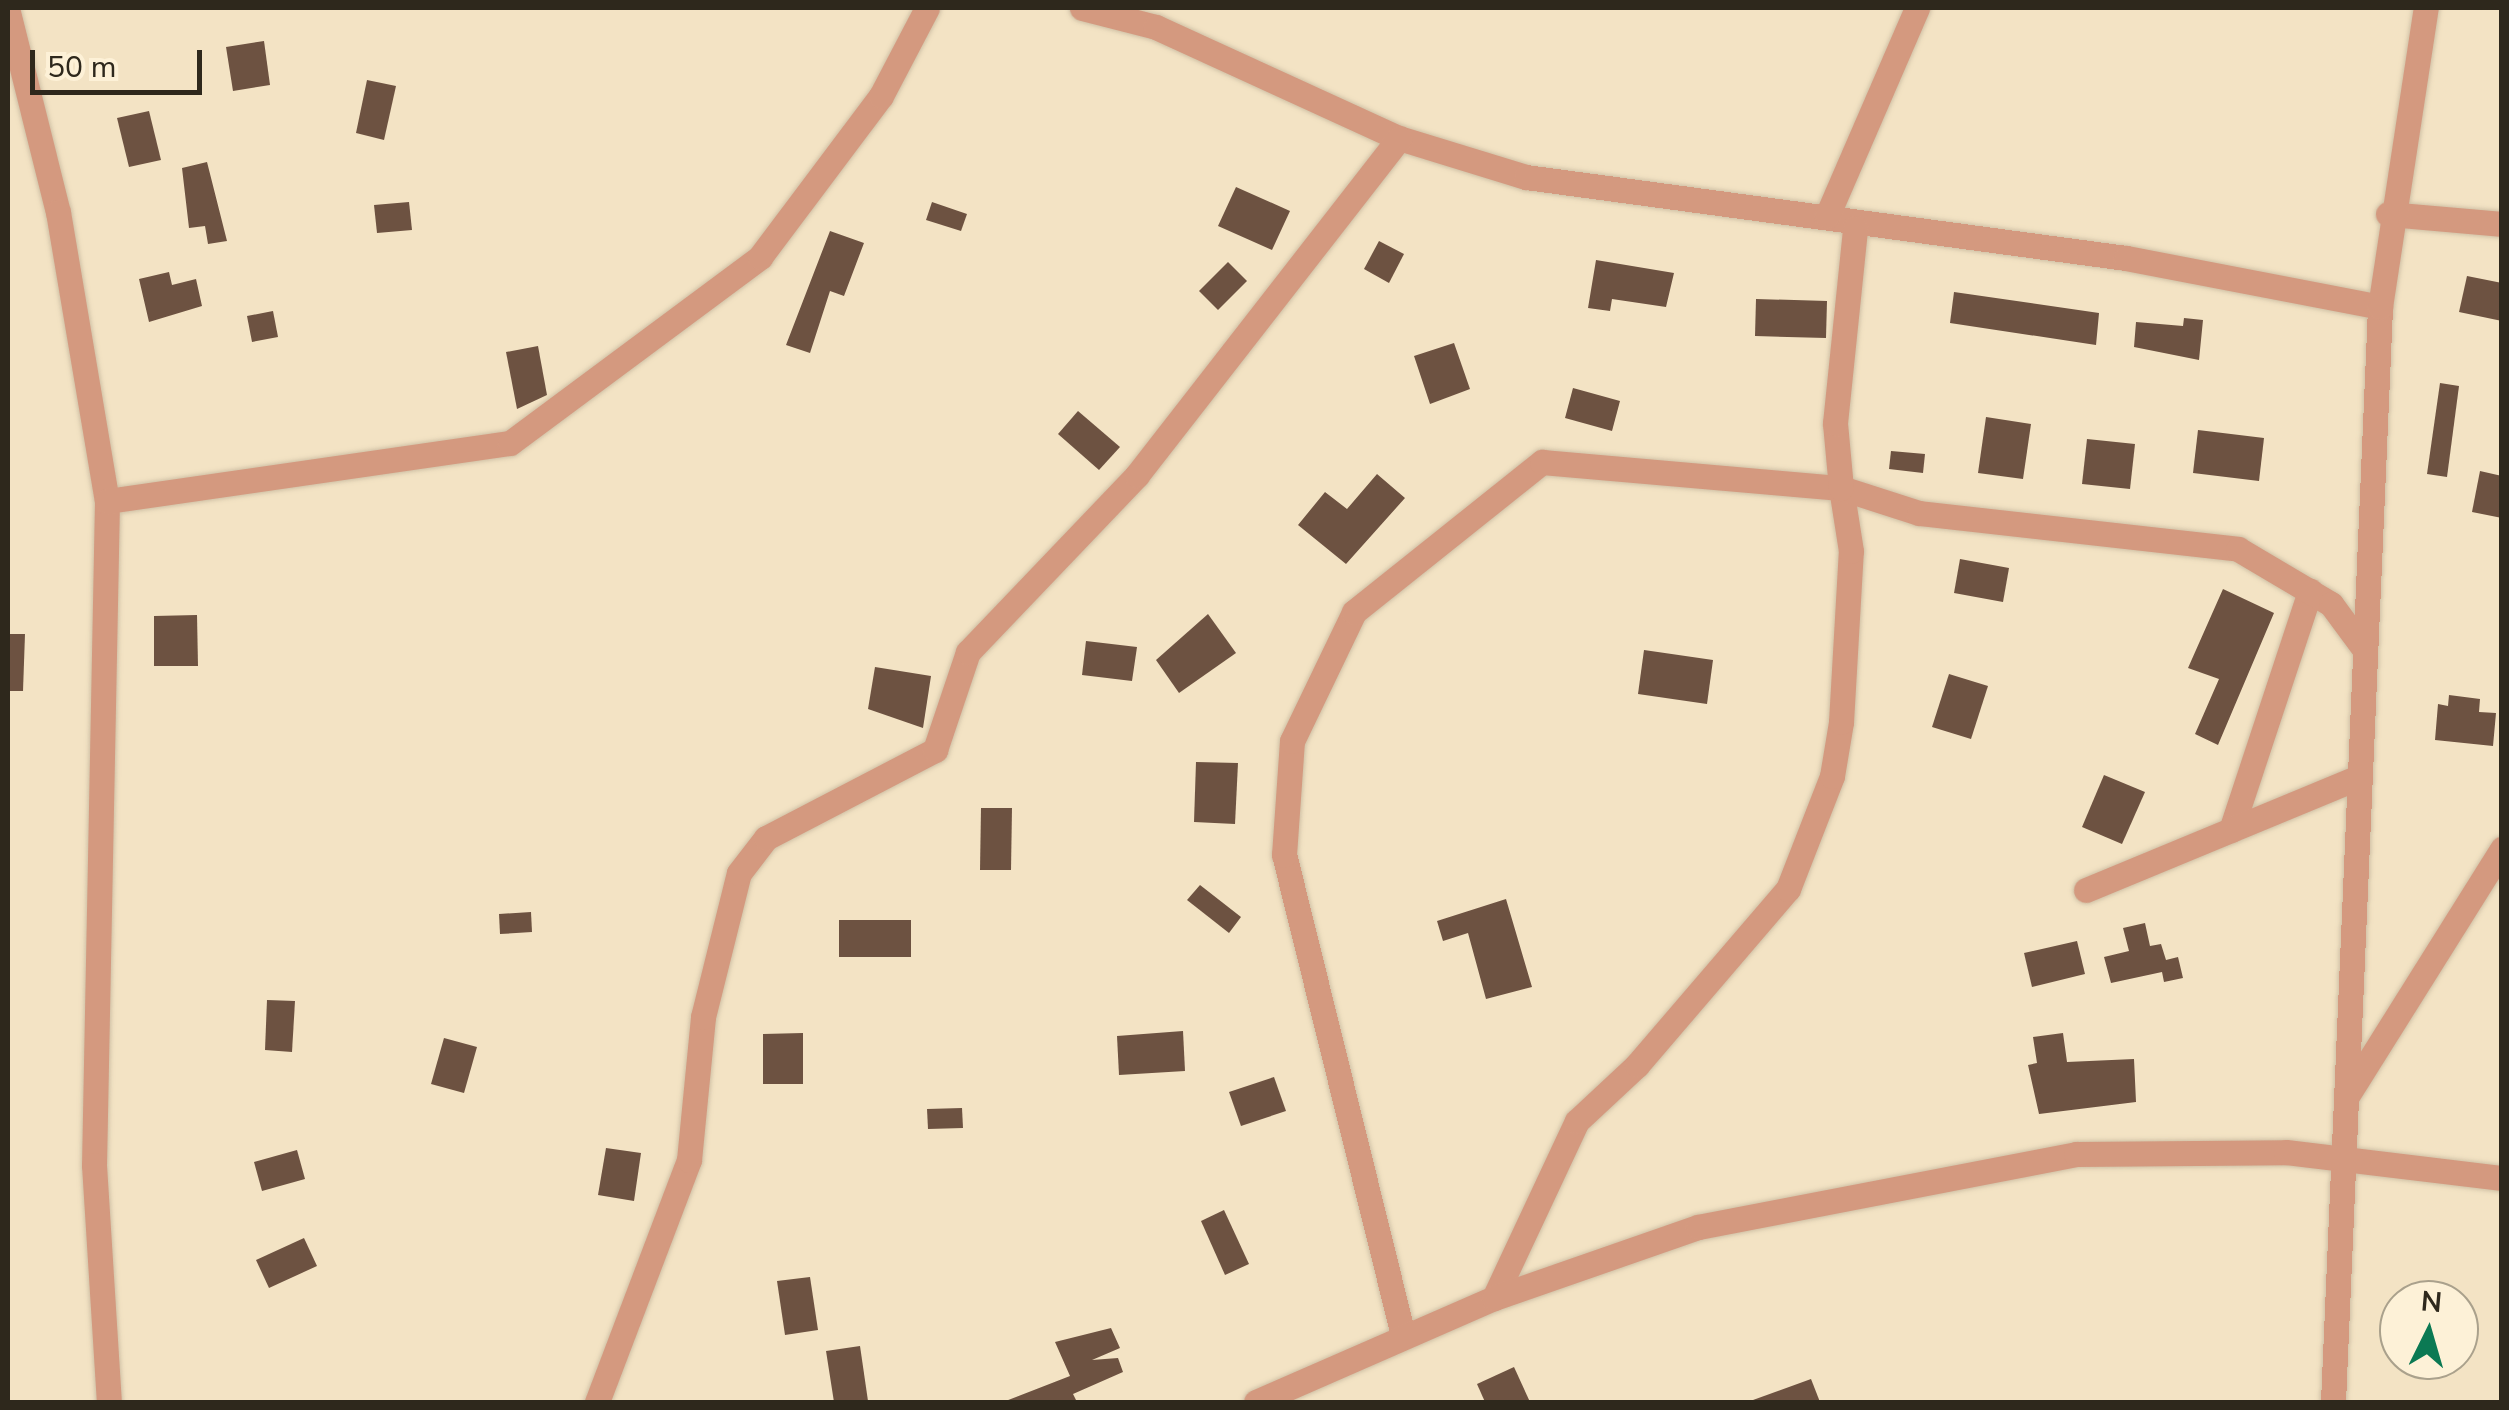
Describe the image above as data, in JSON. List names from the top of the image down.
{
  "scale_bar": "50 m",
  "north": "top"
}
